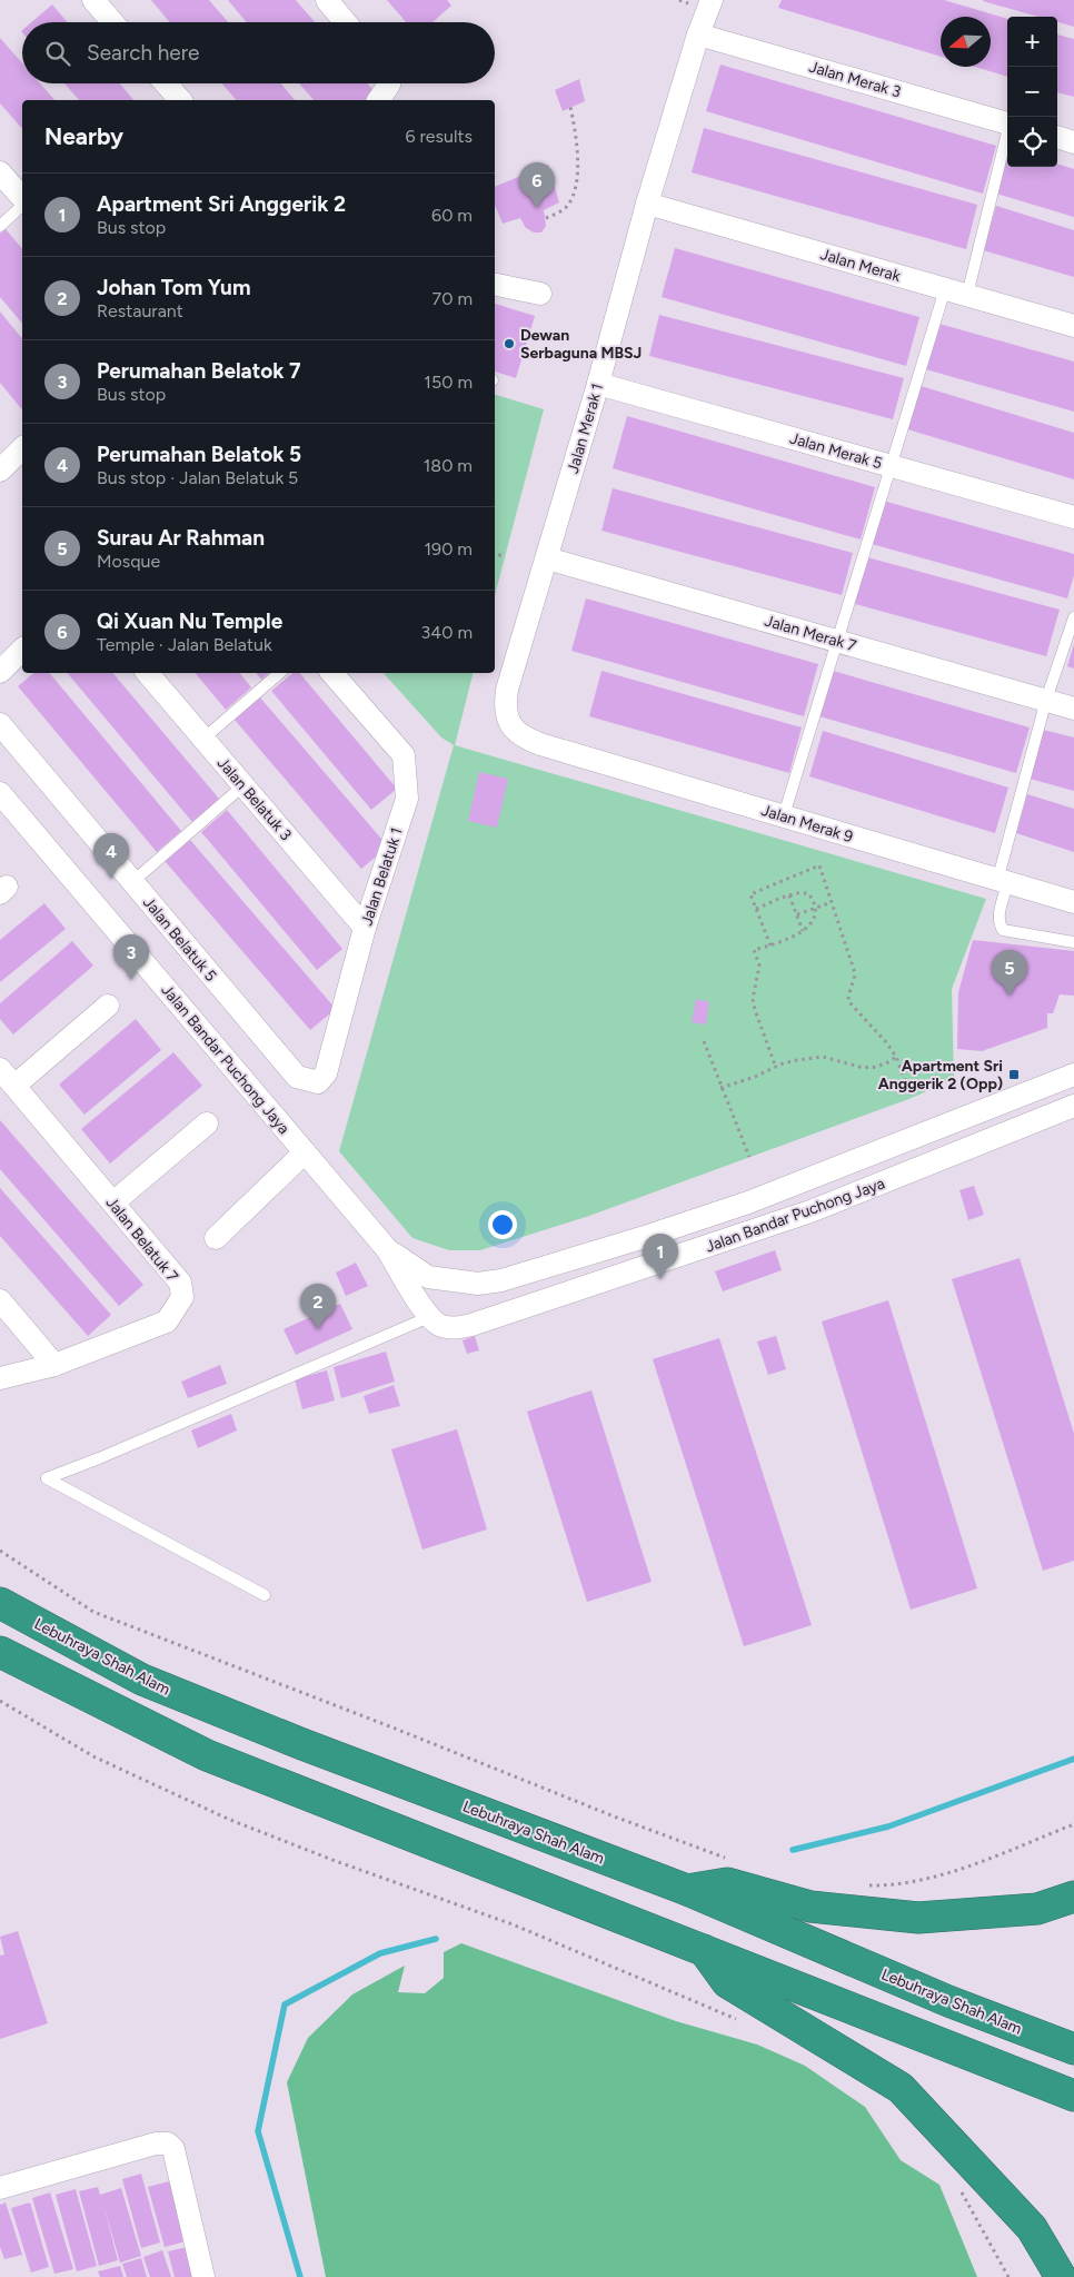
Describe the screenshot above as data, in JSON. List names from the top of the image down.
{
  "streets": {
    "highway": ["Lebuhraya Shah Alam"],
    "street": [
      "Jalan Merak 3",
      "Jalan Merak",
      "Jalan Merak 1",
      "Jalan Merak 5",
      "Jalan Merak 7",
      "Jalan Belatuk 3",
      "Jalan Merak 9",
      "Jalan Belatuk 1",
      "Jalan Belatuk 5",
      "Jalan Bandar Puchong Jaya",
      "Jalan Belatuk 7"
    ]
  },
  "crossings": [
    ["Jalan Merak 3", "Jalan Merak 1"],
    ["Jalan Merak", "Jalan Merak 1"],
    ["Jalan Merak 1", "Jalan Merak 5"],
    ["Jalan Merak 1", "Jalan Merak 7"],
    ["Jalan Merak 1", "Jalan Merak 9"],
    ["Jalan Belatuk 3", "Jalan Belatuk 1"],
    ["Jalan Belatuk 1", "Jalan Belatuk 5"]
  ],
  "places": {
    "other": ["Dewan Serbaguna MBSJ"],
    "transit": ["Apartment Sri Anggerik 2 (Opp)"]
  },
  "north": "left",
  "page": {
    "map_buttons": ["+", "−"],
    "search": "Search here",
    "heading": ["Nearby", "6 results"],
    "pins": [
      "6",
      "4",
      "3",
      "5",
      "1",
      "2"
    ],
    "list": [
      {
        "mark": "1",
        "name": "Apartment Sri Anggerik 2",
        "note": "Bus stop",
        "value": "60 m"
      },
      {
        "mark": "2",
        "name": "Johan Tom Yum",
        "note": "Restaurant",
        "value": "70 m"
      },
      {
        "mark": "3",
        "name": "Perumahan Belatok 7",
        "note": "Bus stop",
        "value": "150 m"
      },
      {
        "mark": "4",
        "name": "Perumahan Belatok 5",
        "note": "Bus stop · Jalan Belatuk 5",
        "value": "180 m"
      },
      {
        "mark": "5",
        "name": "Surau Ar Rahman",
        "note": "Mosque",
        "value": "190 m"
      },
      {
        "mark": "6",
        "name": "Qi Xuan Nu Temple",
        "note": "Temple · Jalan Belatuk",
        "value": "340 m"
      }
    ]
  }
}
